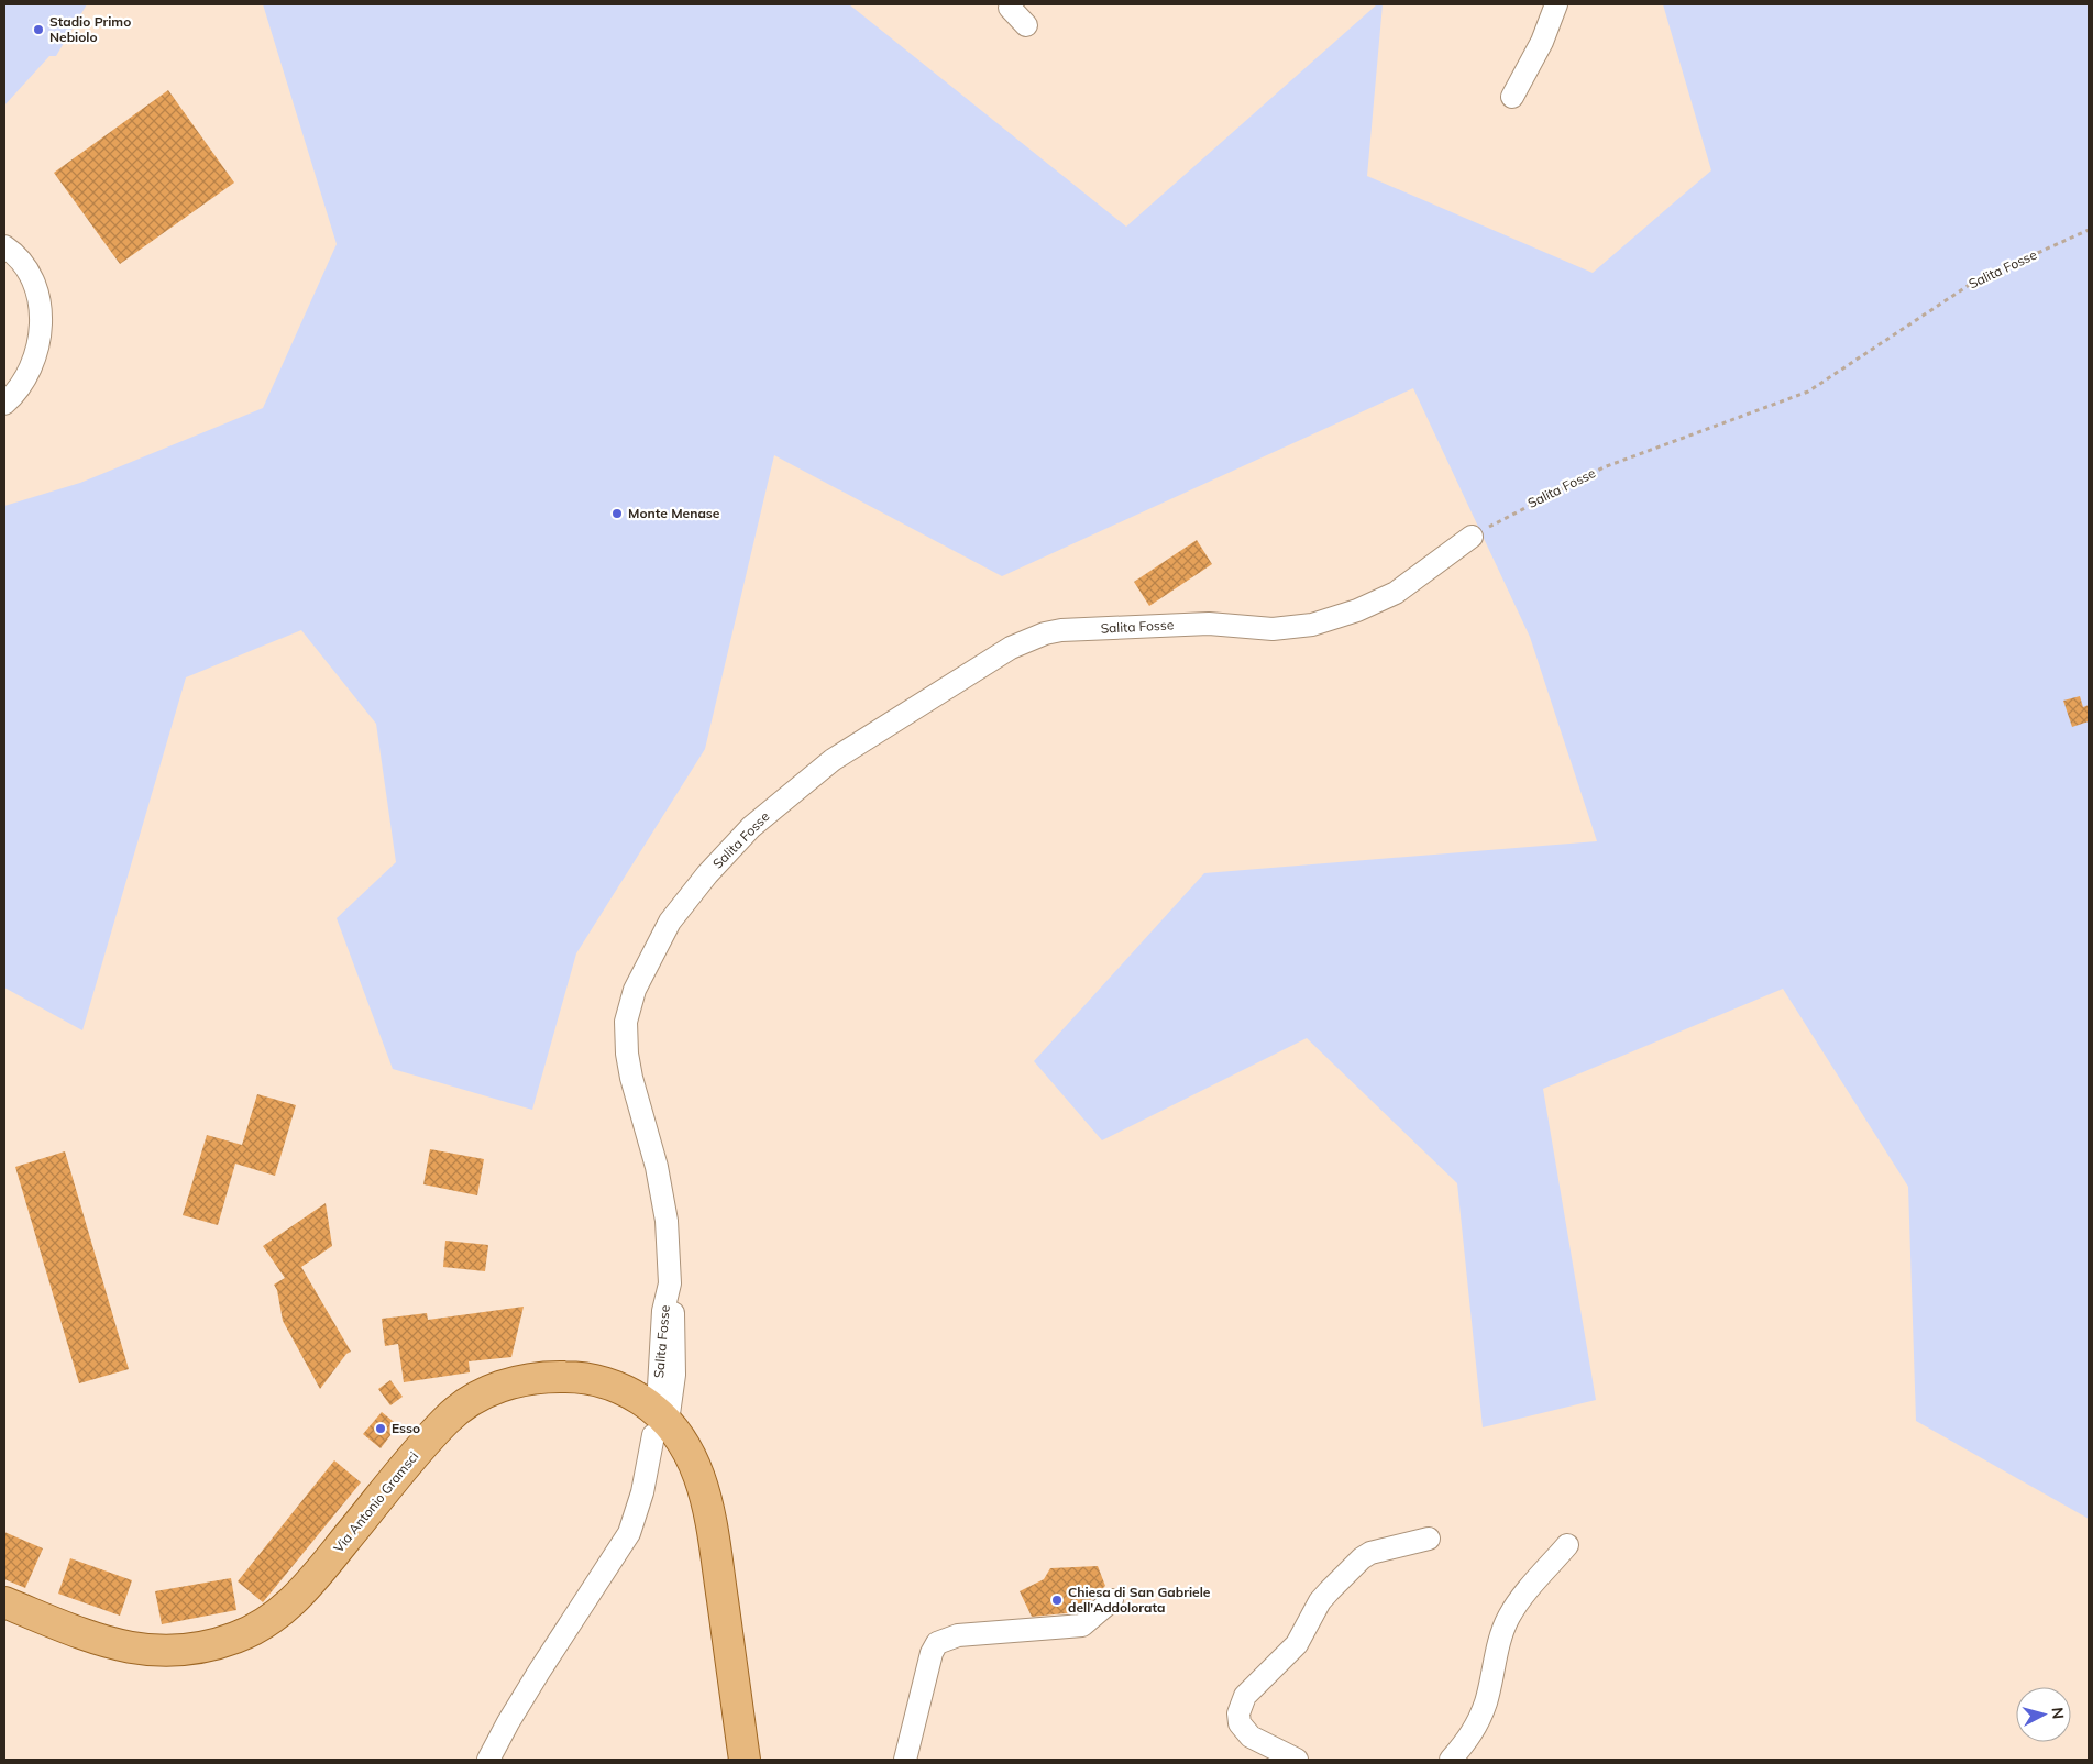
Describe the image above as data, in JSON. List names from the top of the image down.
{
  "streets": {
    "main road": ["Via Antonio Gramsci"],
    "street": ["Salita Fosse"]
  },
  "places": [
    "Stadio Primo Nebiolo",
    "Monte Menase",
    "Esso",
    "Chiesa di San Gabriele dell'Addolorata"
  ],
  "north": "right"
}
